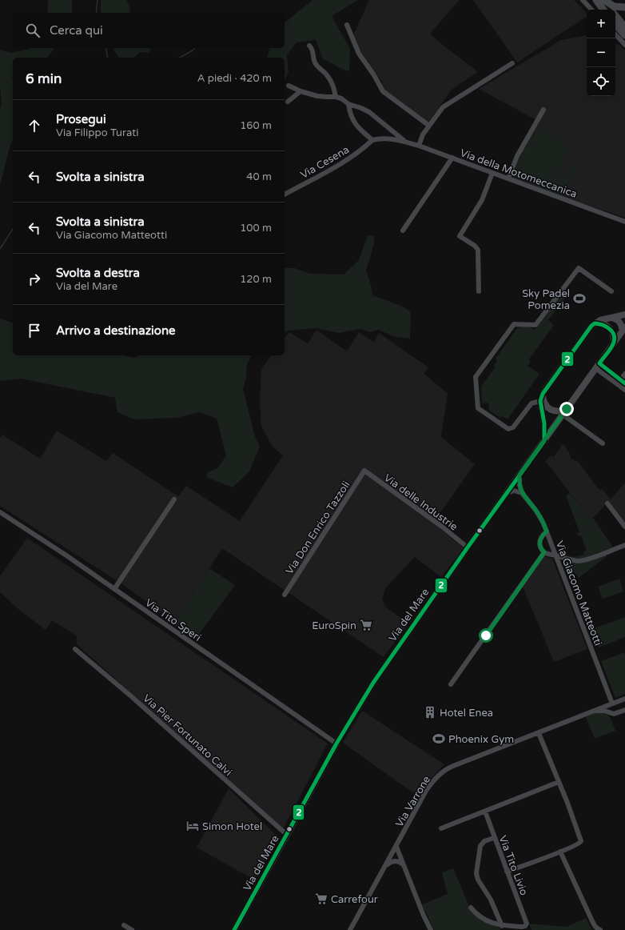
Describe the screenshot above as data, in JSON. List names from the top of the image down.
{
  "streets": {
    "main road": ["Via del Mare"],
    "street": [
      "Via Cesena",
      "Via della Motomeccanica",
      "Via delle Industrie",
      "Via Don Enrico Tazzoli",
      "Via Giacomo Matteotti",
      "Via Tito Speri",
      "Via Pier Fortunato Calvi",
      "Via Varrone",
      "Via Tito Livio"
    ]
  },
  "crossings": [
    ["Via Cesena", "Via della Motomeccanica"],
    ["Via delle Industrie", "Via Don Enrico Tazzoli"],
    ["Via delle Industrie", "Via del Mare"],
    ["Via Giacomo Matteotti", "Via del Mare"],
    ["Via Giacomo Matteotti", "Via Varrone"],
    ["Via del Mare", "Via Tito Speri"],
    ["Via del Mare", "Via Pier Fortunato Calvi"]
  ],
  "places": {
    "sports": ["Sky Padel Pomezia", "Phoenix Gym"],
    "supermarket": ["EuroSpin", "Carrefour"],
    "building": ["Hotel Enea"],
    "hotel": ["Simon Hotel"]
  },
  "lines": ["transit line 2"],
  "page": {
    "map_buttons": ["+", "−"],
    "search": "Cerca qui",
    "heading": ["6 min", "A piedi · 420 m"],
    "list": [
      ["Prosegui", "Via Filippo Turati", "160 m"],
      ["Svolta a sinistra", "40 m"],
      ["Svolta a sinistra", "Via Giacomo Matteotti", "100 m"],
      ["Svolta a destra", "Via del Mare", "120 m"],
      "Arrivo a destinazione"
    ]
  }
}
